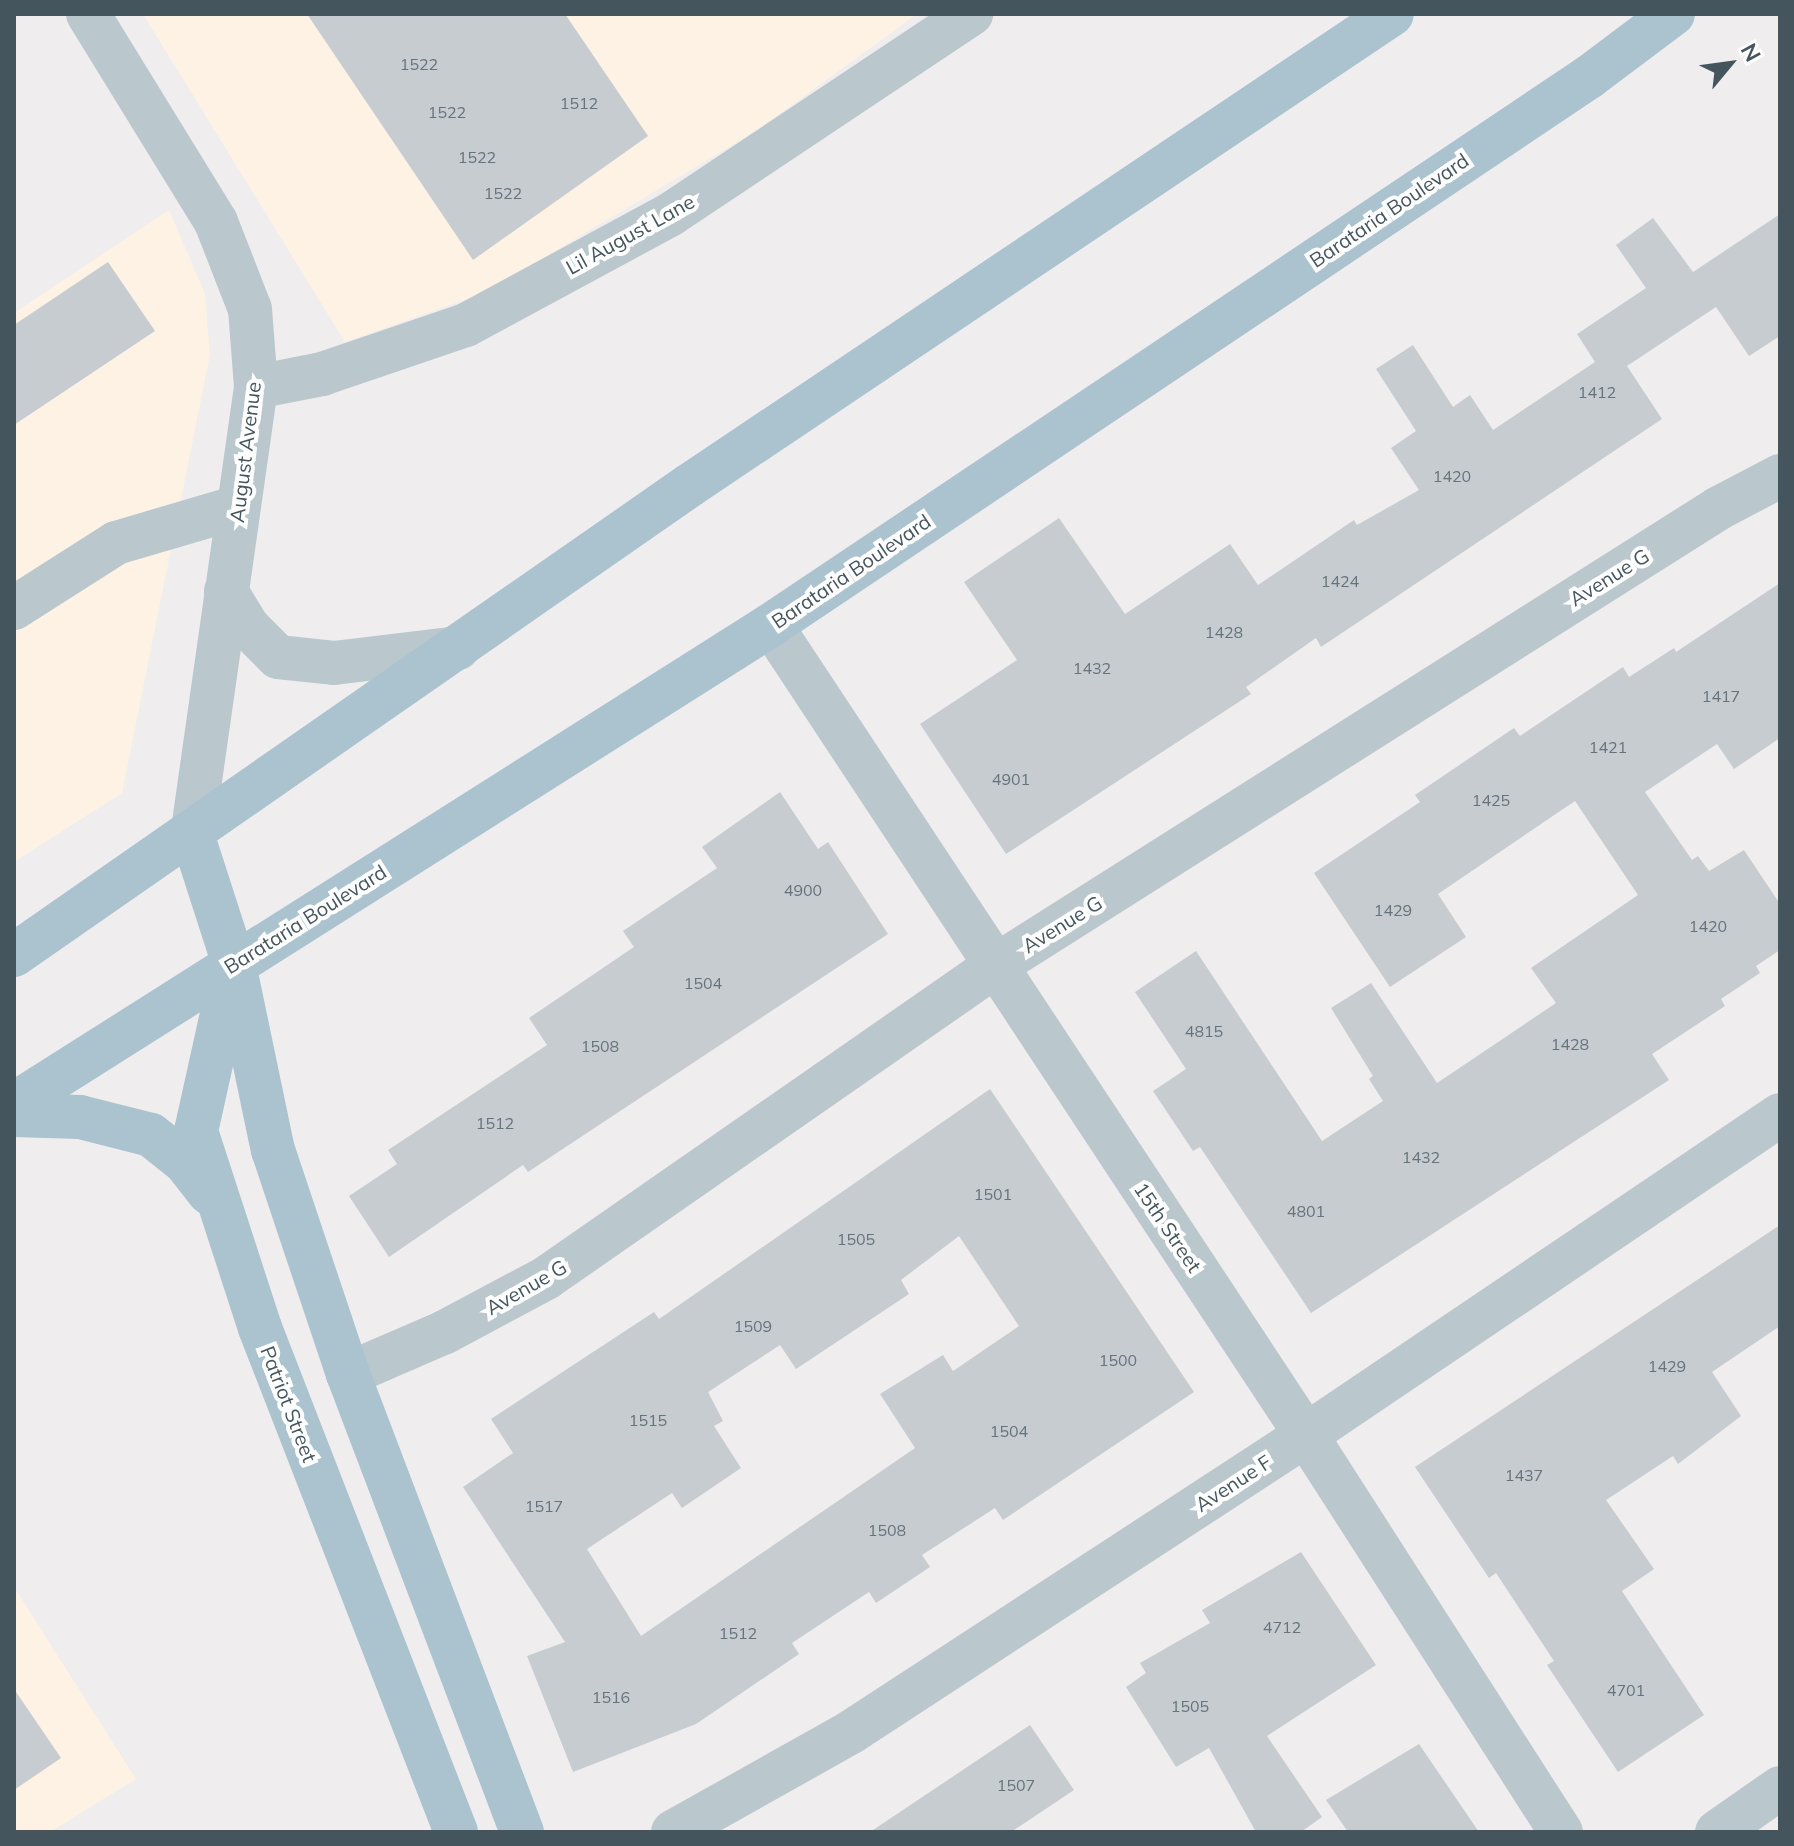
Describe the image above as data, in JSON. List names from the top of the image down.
{
  "streets": {
    "main road": ["Barataria Boulevard", "Patriot Street"],
    "street": [
      "Lil August Lane",
      "August Avenue",
      "Avenue G",
      "15th Street",
      "Avenue F"
    ]
  },
  "crossings": [
    ["Barataria Boulevard", "15th Street"],
    ["Barataria Boulevard", "Patriot Street"],
    ["Lil August Lane", "August Avenue"],
    ["Avenue G", "15th Street"],
    ["15th Street", "Avenue F"]
  ],
  "house_numbers": [
    "1522",
    "1512",
    "1522",
    "1522",
    "1522",
    "1412",
    "1420",
    "1424",
    "1428",
    "1432",
    "1417",
    "1421",
    "4901",
    "1425",
    "4900",
    "1429",
    "1420",
    "1504",
    "4815",
    "1428",
    "1508",
    "1512",
    "1432",
    "1501",
    "4801",
    "1505",
    "1509",
    "1500",
    "1429",
    "1515",
    "1504",
    "1437",
    "1517",
    "1508",
    "4712",
    "1512",
    "4701",
    "1516",
    "1505",
    "1507"
  ],
  "north": "top right"
}
